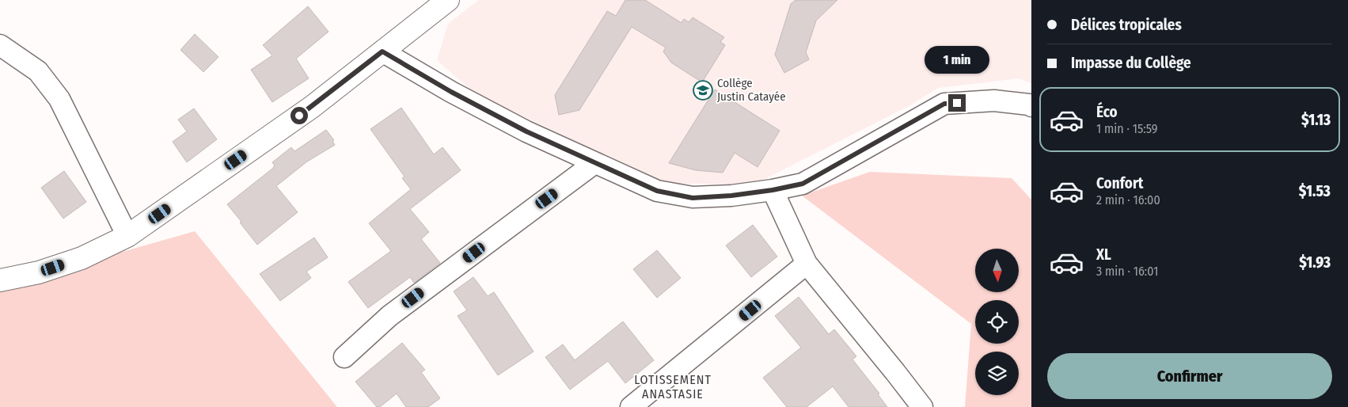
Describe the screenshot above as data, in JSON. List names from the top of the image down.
{
  "districts": ["LOTISSEMENT ANASTASIE"],
  "places": {
    "school or university": ["Collège Justin Catayée"]
  },
  "north": "bottom",
  "page": {
    "banner": ["Délices tropicales", "Impasse du Collège"],
    "bubble": "1 min",
    "list": [
      {
        "name": "Éco",
        "note": "1 min · 15:59",
        "value": "$1.13"
      },
      {
        "name": "Confort",
        "note": "2 min · 16:00",
        "value": "$1.53"
      },
      {
        "name": "XL",
        "note": "3 min · 16:01",
        "value": "$1.93"
      }
    ],
    "buttons": "Confirmer"
  }
}
